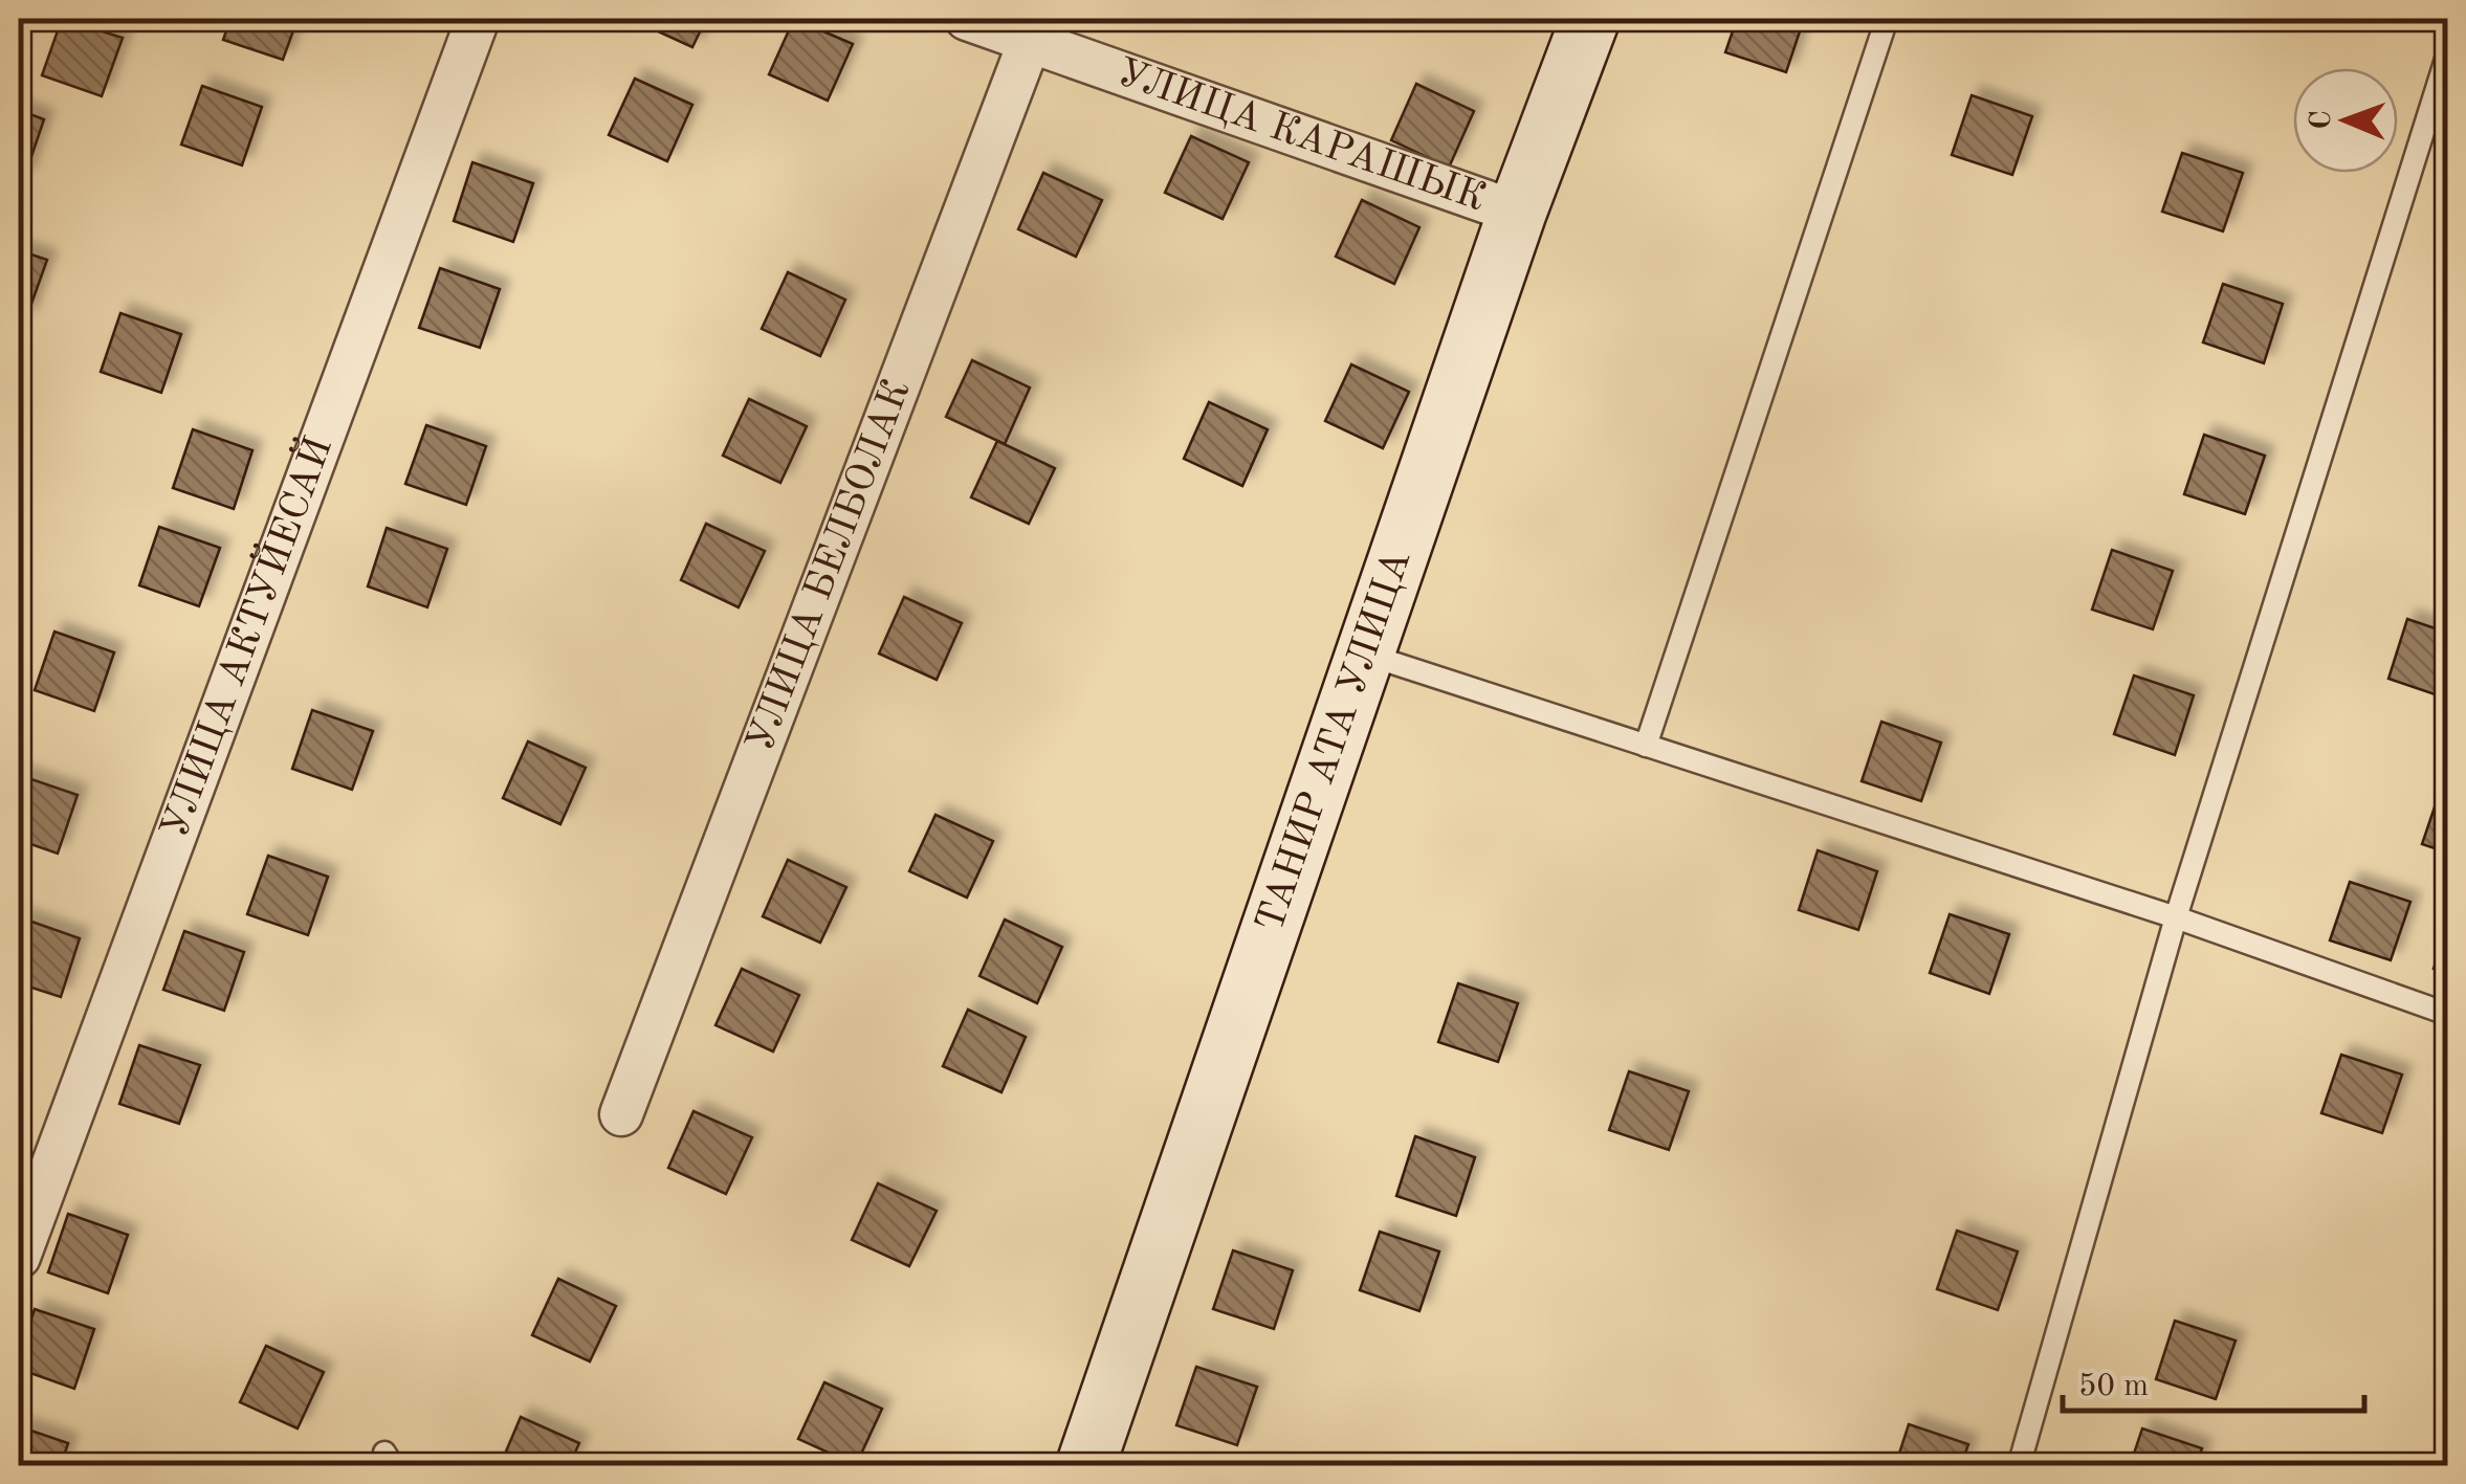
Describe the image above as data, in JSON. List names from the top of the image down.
{
  "streets": {
    "street": [
      "УЛИЦА КАРАШЫК",
      "УЛИЦА БЕЛБОЛАК",
      "УЛИЦА АКТУЙЕСАЙ",
      "ТАНИР АТА УЛИЦА"
    ]
  },
  "crossings": [
    ["УЛИЦА КАРАШЫК", "УЛИЦА БЕЛБОЛАК"],
    ["УЛИЦА КАРАШЫК", "ТАНИР АТА УЛИЦА"]
  ],
  "scale_bar": "50 m",
  "north": "left"
}
